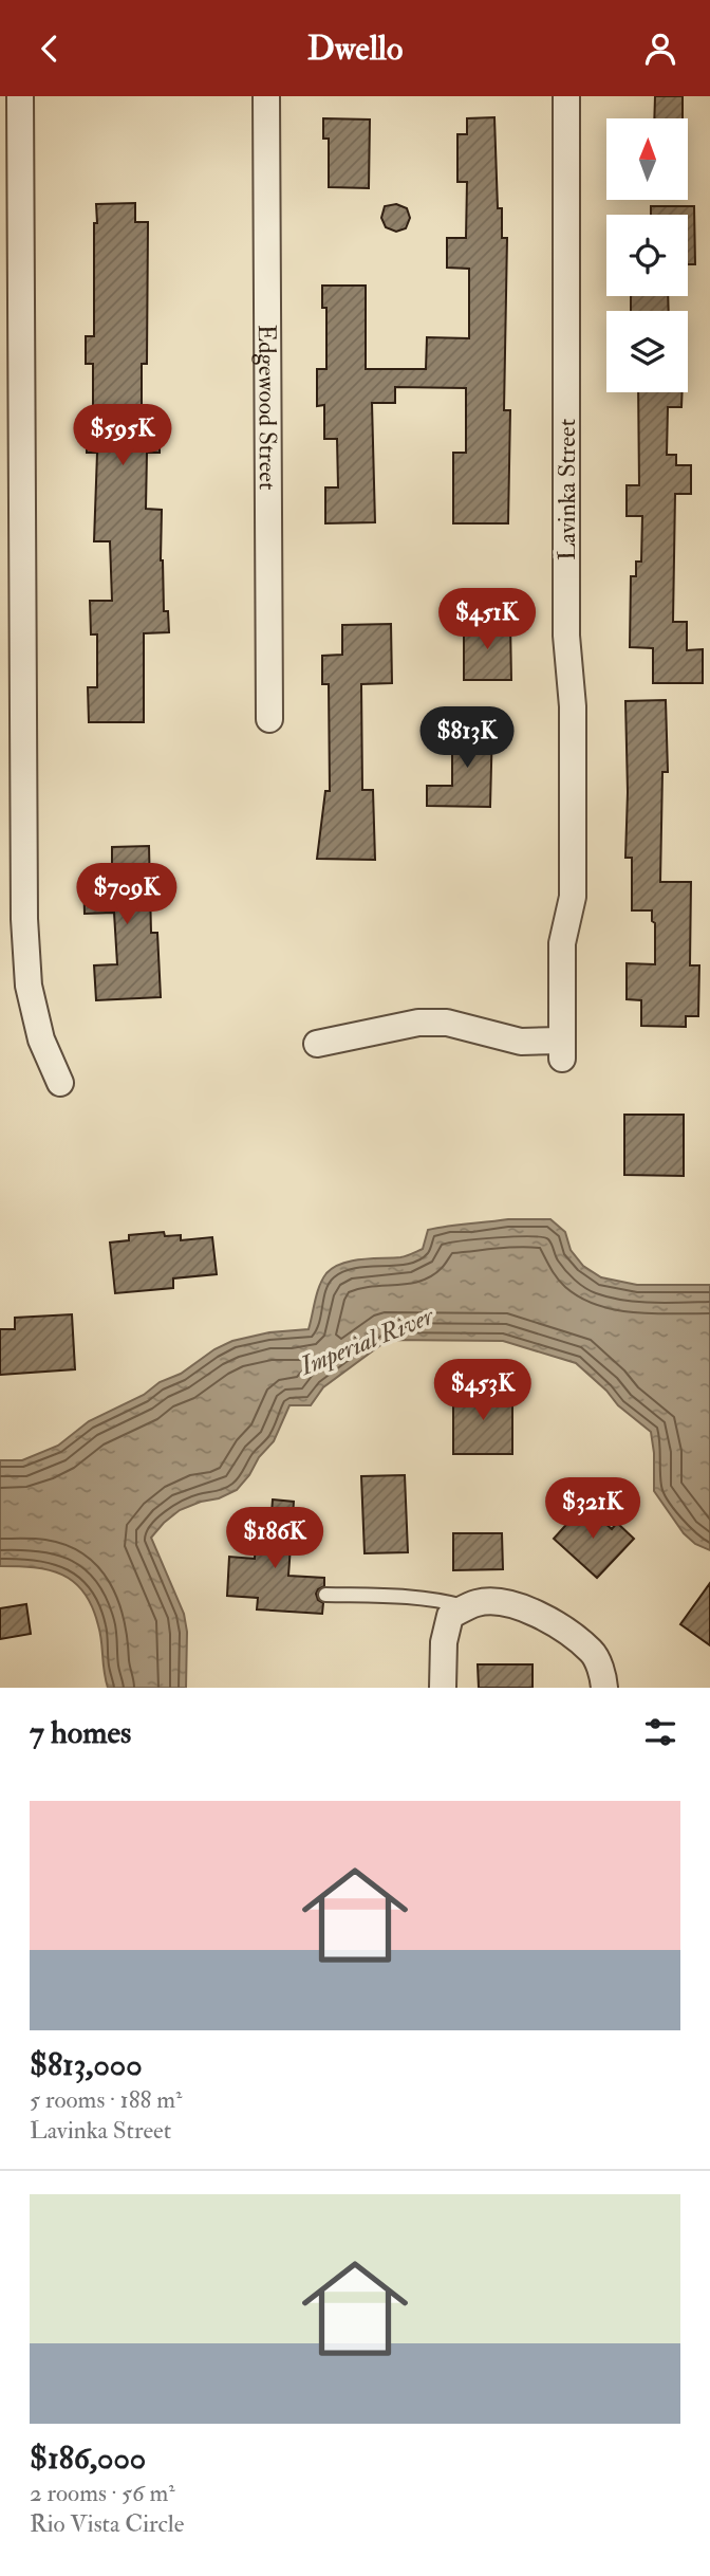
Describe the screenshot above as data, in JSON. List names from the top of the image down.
{
  "streets": {
    "street": ["Edgewood Street", "Lavinka Street"]
  },
  "water": ["Imperial River"],
  "north": "top",
  "page": {
    "header": "Dwello",
    "price": [
      "$595K",
      "$451K",
      "$813K",
      "$709K",
      "$453K",
      "$321K",
      "$186K"
    ],
    "heading": "7 homes",
    "list": [
      {
        "name": "$813,000",
        "note": "5 rooms · 188 m² · Lavinka Street"
      },
      {
        "name": "$186,000",
        "note": "2 rooms · 56 m² · Rio Vista Circle"
      }
    ]
  }
}
